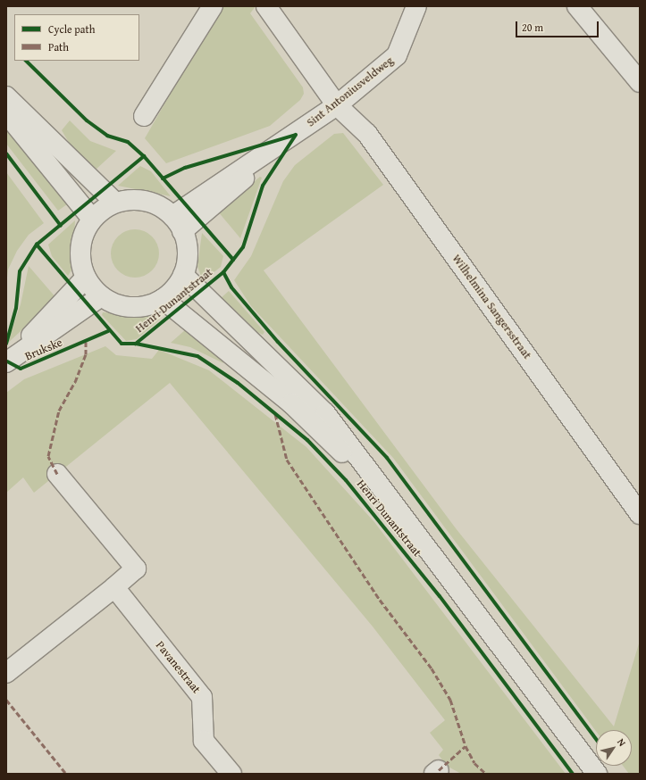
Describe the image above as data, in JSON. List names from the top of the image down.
{
  "streets": {
    "street": [
      "Sint Antoniusveldweg",
      "Henri Dunantstraat",
      "Wilhelmina Sangersstraat",
      "Brukske",
      "Pavanestraat"
    ]
  },
  "crossings": [
    ["Sint Antoniusveldweg", "Henri Dunantstraat"],
    ["Sint Antoniusveldweg", "Wilhelmina Sangersstraat"],
    ["Sint Antoniusveldweg", "Brukske"],
    ["Henri Dunantstraat", "Brukske"]
  ],
  "legend": ["Cycle path", "Path"],
  "scale_bar": "20 m",
  "north": "top right"
}
